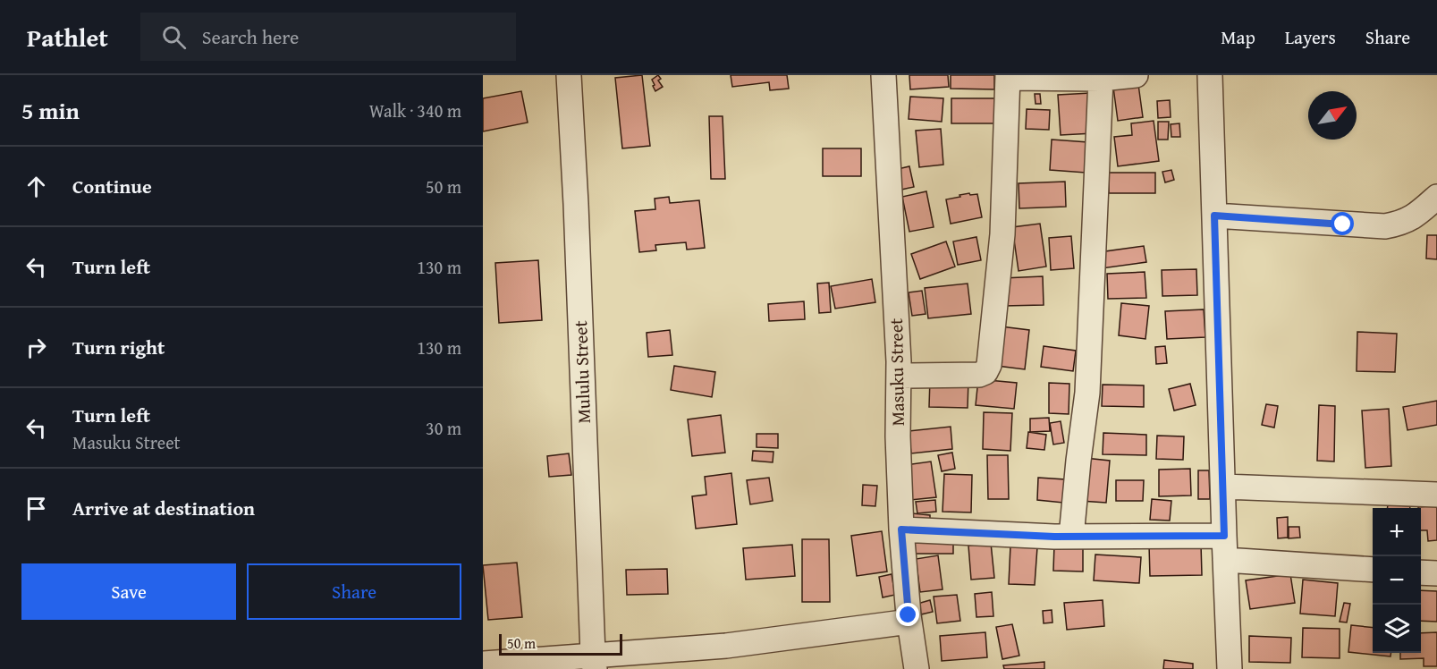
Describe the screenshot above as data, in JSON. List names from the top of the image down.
{
  "streets": {
    "street": ["Mululu Street", "Masuku Street"]
  },
  "scale_bar": "50 m",
  "north": "top right",
  "page": {
    "header": "Pathlet",
    "search": "Search here",
    "nav": ["Map", "Layers", "Share"],
    "heading": ["5 min", "Walk · 340 m"],
    "list": [
      ["Continue", "50 m"],
      ["Turn left", "130 m"],
      ["Turn right", "130 m"],
      ["Turn left", "Masuku Street", "30 m"],
      "Arrive at destination"
    ],
    "map_buttons": ["+", "−"],
    "buttons": ["Save", "Share"],
    "scale": "50 m"
  }
}
